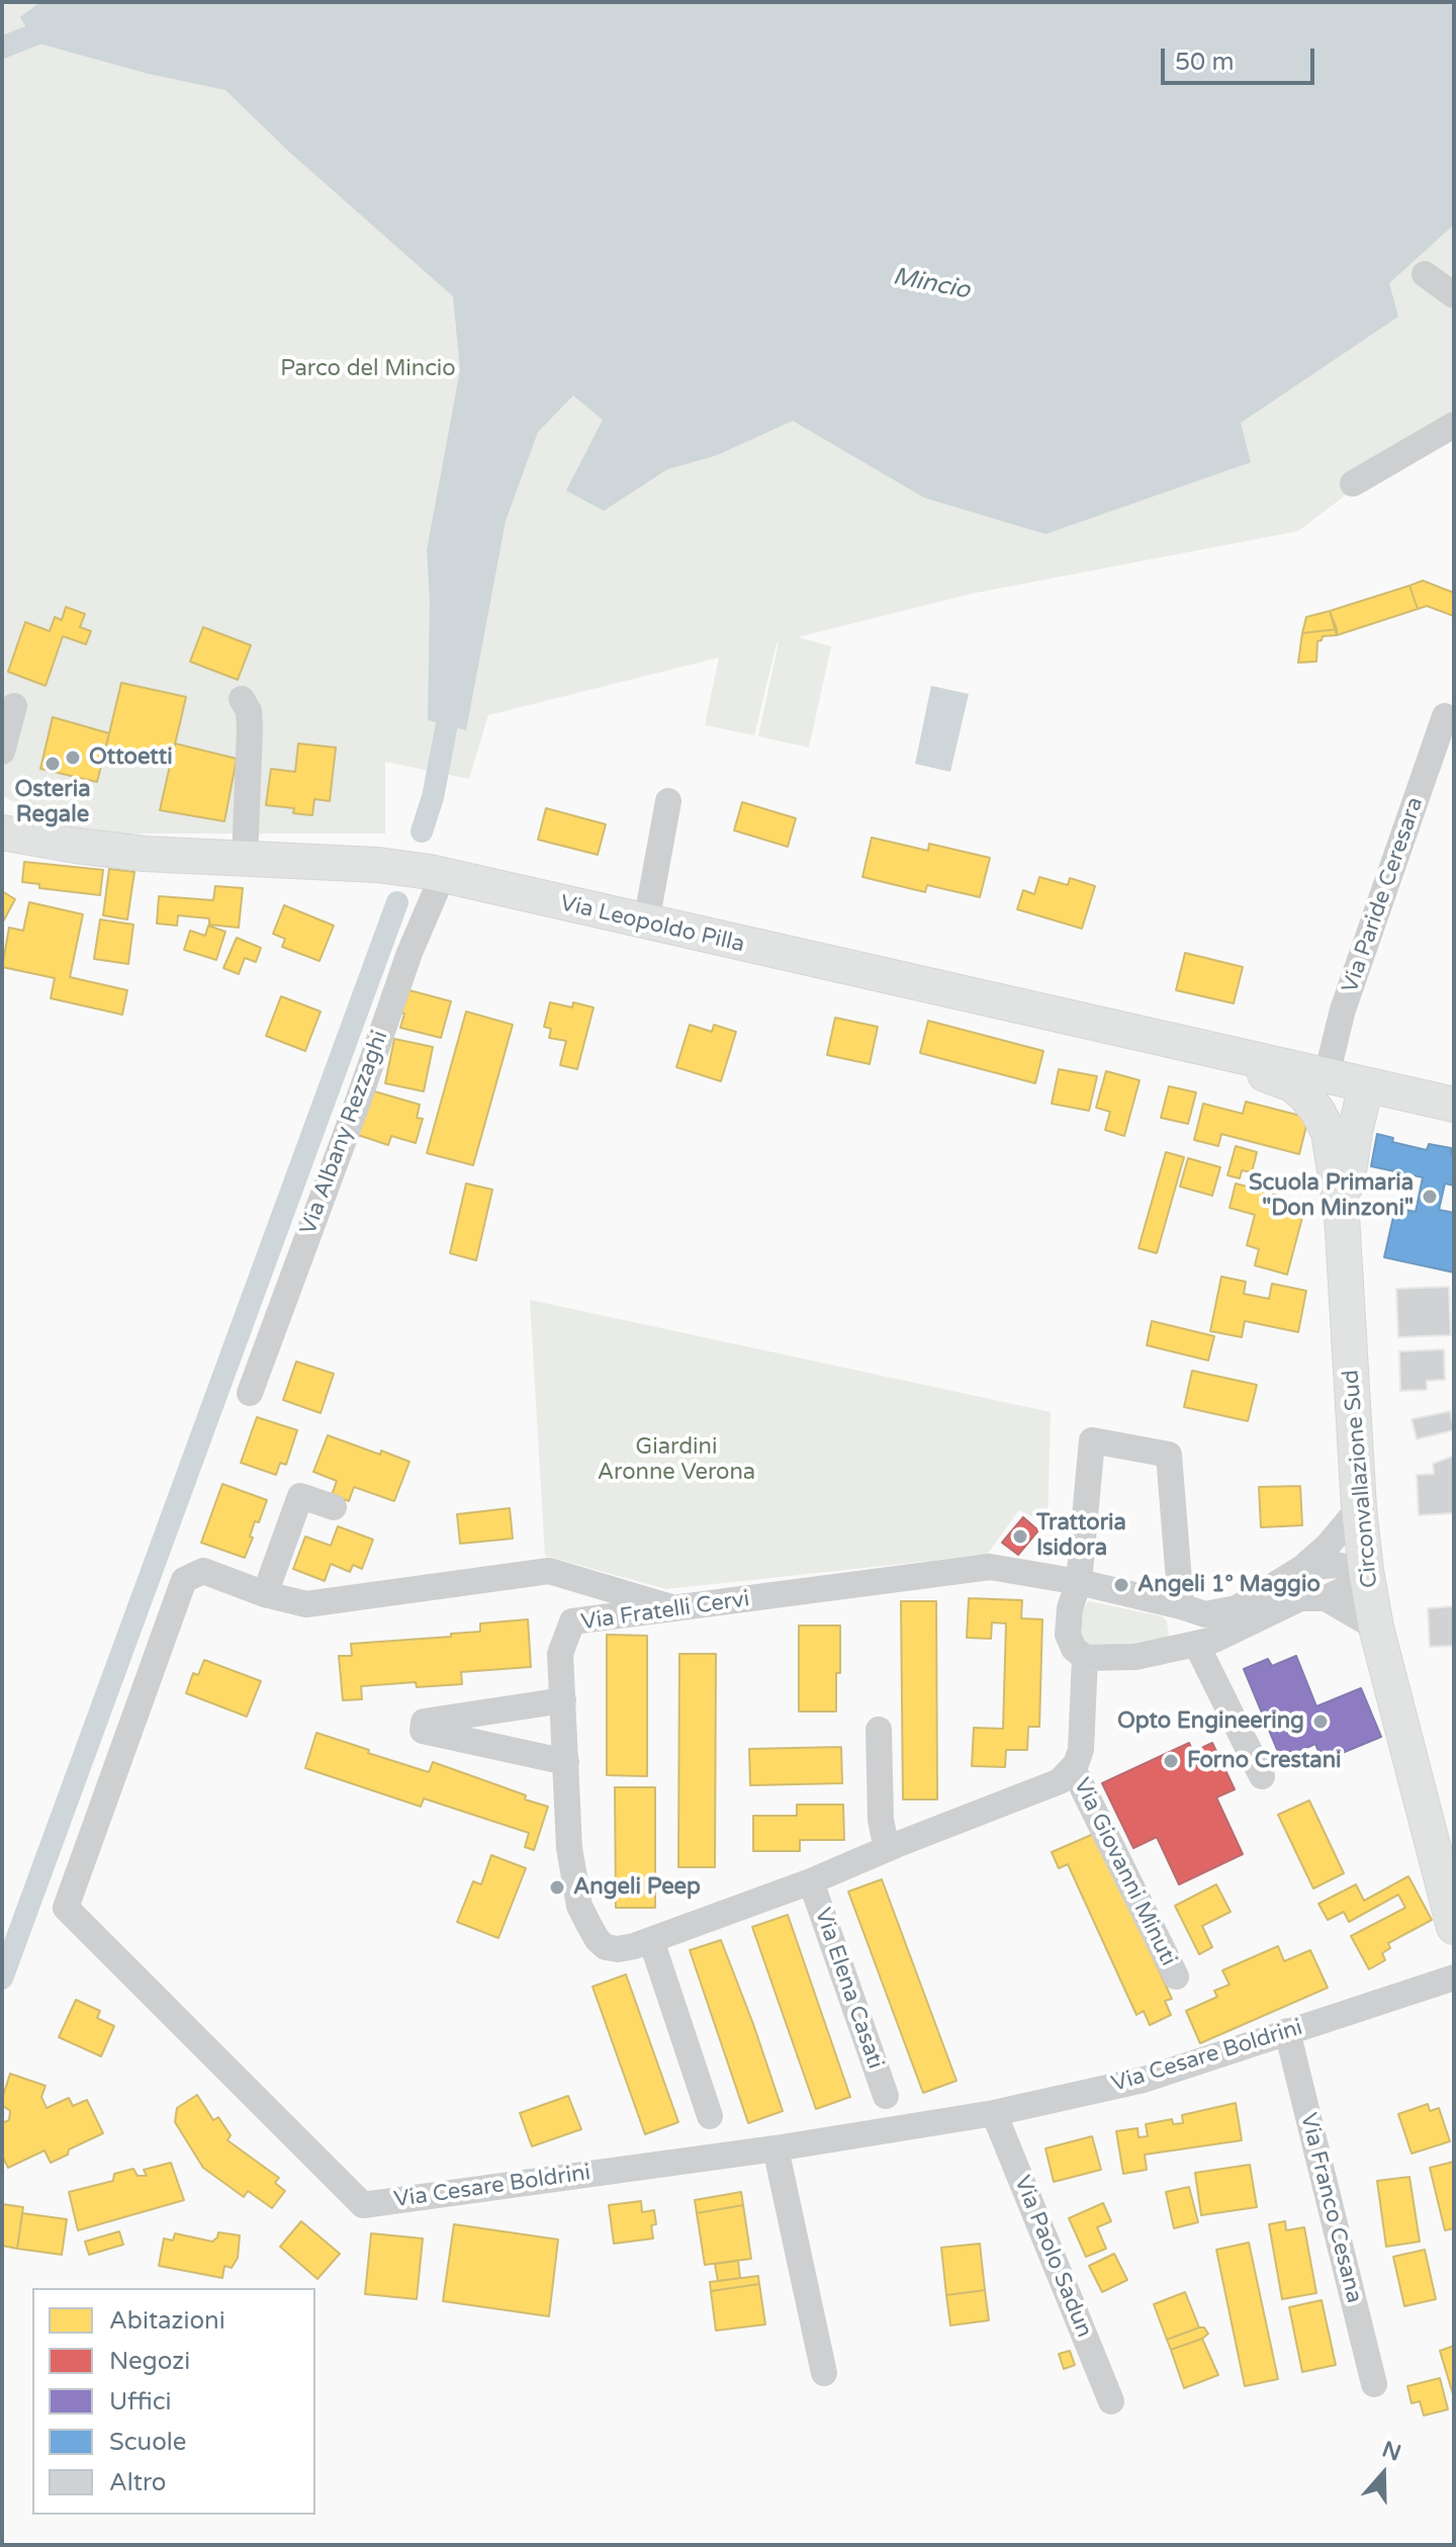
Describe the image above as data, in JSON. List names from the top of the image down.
{
  "streets": {
    "main road": ["Via Leopoldo Pilla", "Circonvallazione Sud"],
    "street": [
      "Via Paride Ceresara",
      "Via Albany Rezzaghi",
      "Via Fratelli Cervi",
      "Via Giovanni Minuti",
      "Via Elena Casati",
      "Via Cesare Boldrini",
      "Via Franco Cesana",
      "Via Paolo Sadun"
    ]
  },
  "crossings": [
    ["Via Paride Ceresara", "Via Leopoldo Pilla"],
    ["Via Leopoldo Pilla", "Via Albany Rezzaghi"],
    ["Via Leopoldo Pilla", "Circonvallazione Sud"],
    ["Circonvallazione Sud", "Via Fratelli Cervi"],
    ["Via Cesare Boldrini", "Via Franco Cesana"],
    ["Via Cesare Boldrini", "Via Paolo Sadun"]
  ],
  "water": ["Mincio"],
  "parks": ["Parco del Mincio", "Giardini Aronne Verona"],
  "places": [
    "Ottoetti",
    "Osteria Regale",
    "Scuola Primaria \"Don Minzoni\"",
    "Trattoria Isidora",
    "Angeli 1° Maggio",
    "Opto Engineering",
    "Forno Crestani",
    "Angeli Peep"
  ],
  "legend": [
    "Abitazioni",
    "Negozi",
    "Uffici",
    "Scuole",
    "Altro"
  ],
  "scale_bar": "50 m",
  "north": "top"
}
